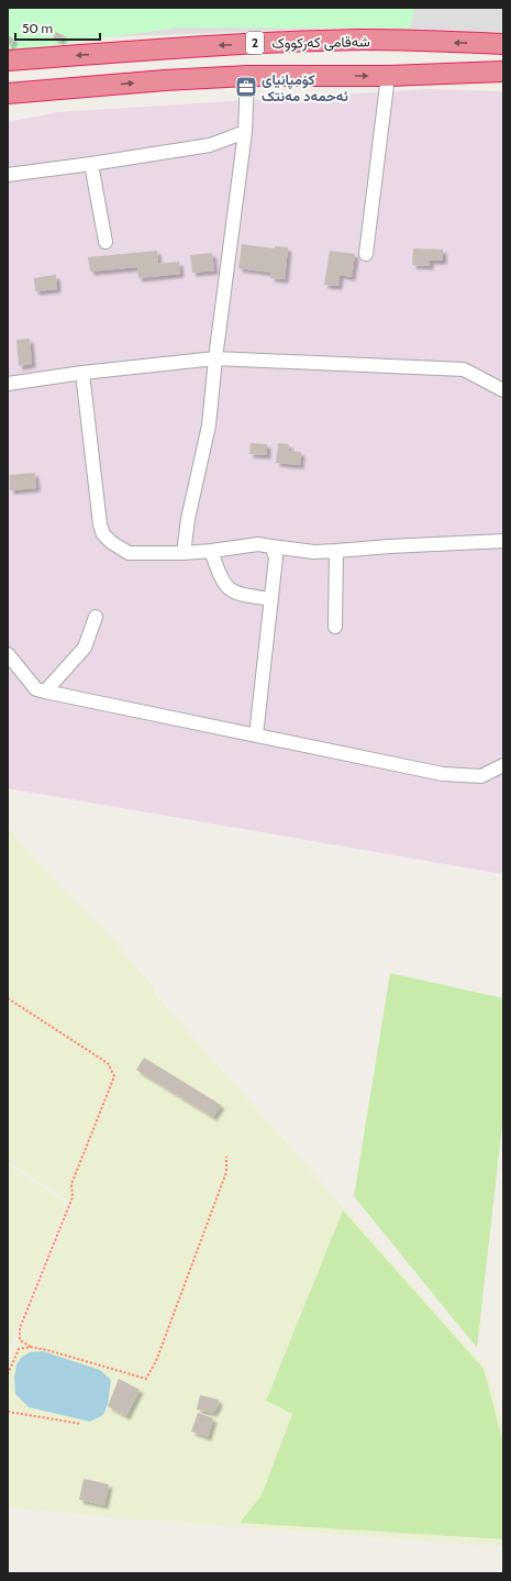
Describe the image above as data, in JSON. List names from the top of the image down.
{
  "streets": {
    "highway": ["شەقامی کەرکووک", "2"]
  },
  "places": {
    "office": ["کۆمپانیای ئەحمەد مەنتک"]
  },
  "scale_bar": "50 m"
}
